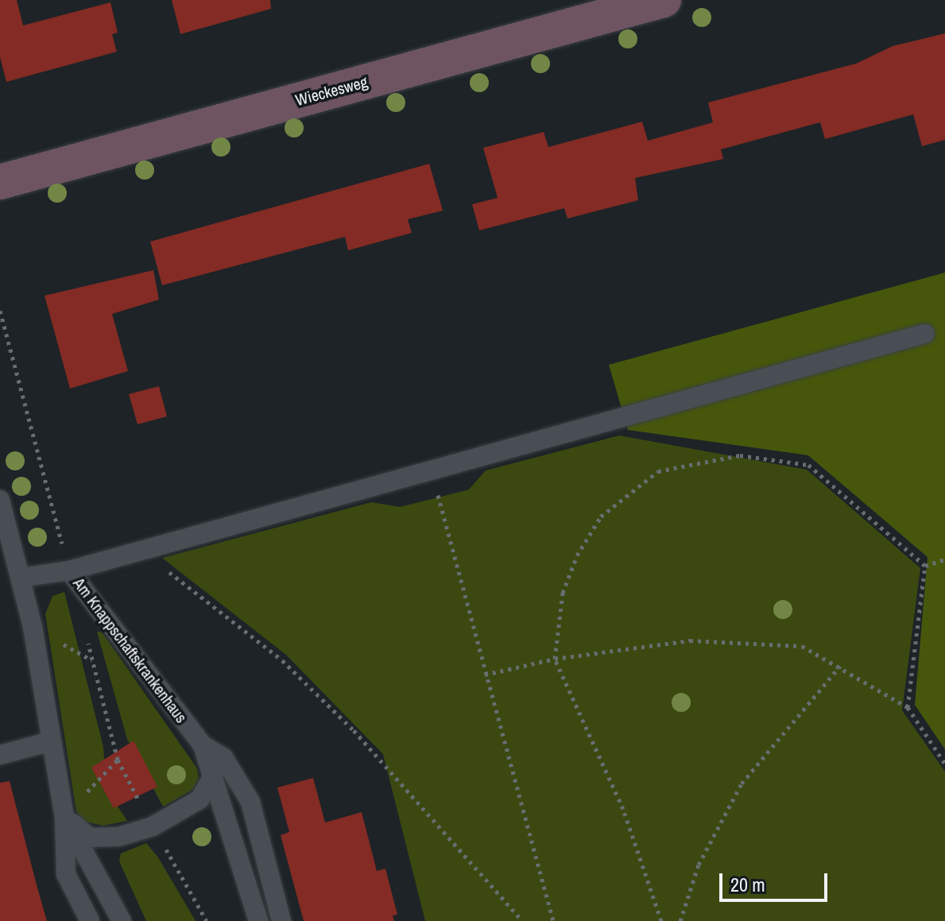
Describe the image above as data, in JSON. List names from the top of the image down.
{
  "streets": {
    "street": ["Wieckesweg"],
    "lane": ["Am Knappschaftskrankenhaus"]
  },
  "scale_bar": "20 m"
}
